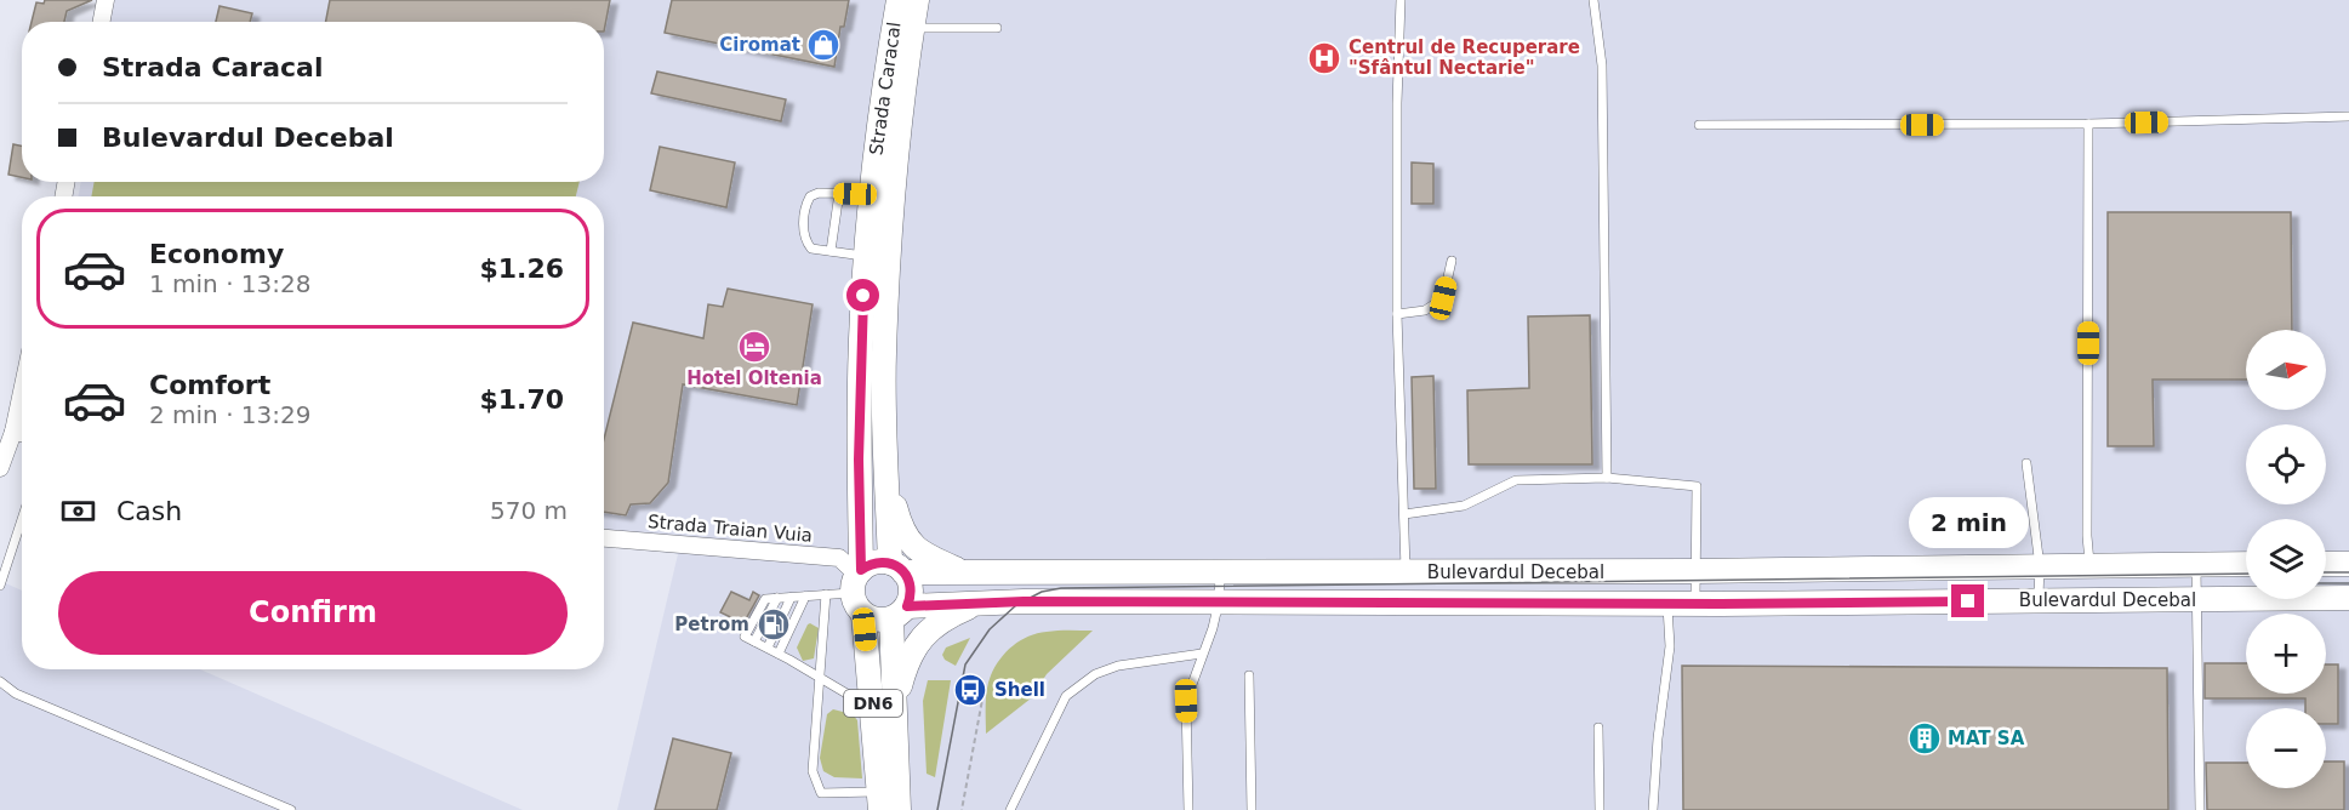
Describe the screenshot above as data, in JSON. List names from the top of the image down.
{
  "streets": {
    "main road": ["Strada Caracal", "Bulevardul Decebal", "DN6"],
    "street": ["Strada Traian Vuia"]
  },
  "crossings": [
    ["Strada Caracal", "Strada Traian Vuia"],
    ["Strada Caracal", "Bulevardul Decebal"],
    ["Strada Caracal", "DN6"],
    ["Strada Traian Vuia", "Bulevardul Decebal"],
    ["Strada Traian Vuia", "DN6"],
    ["Bulevardul Decebal", "DN6"]
  ],
  "places": {
    "shop": ["Ciromat"],
    "hospital": ["Centrul de Recuperare \"Sfântul Nectarie\""],
    "hotel": ["Hotel Oltenia"],
    "fuel station": ["Petrom"],
    "bus stop": ["Shell"],
    "building": ["MAT SA"]
  },
  "north": "right",
  "page": {
    "banner": ["Strada Caracal", "Bulevardul Decebal"],
    "list": [
      {
        "name": "Economy",
        "note": "1 min · 13:28",
        "value": "$1.26"
      },
      {
        "name": "Comfort",
        "note": "2 min · 13:29",
        "value": "$1.70"
      }
    ],
    "map_buttons": ["+", "−"],
    "pay": ["Cash", "570 m"],
    "bubble": "2 min",
    "buttons": "Confirm"
  }
}
